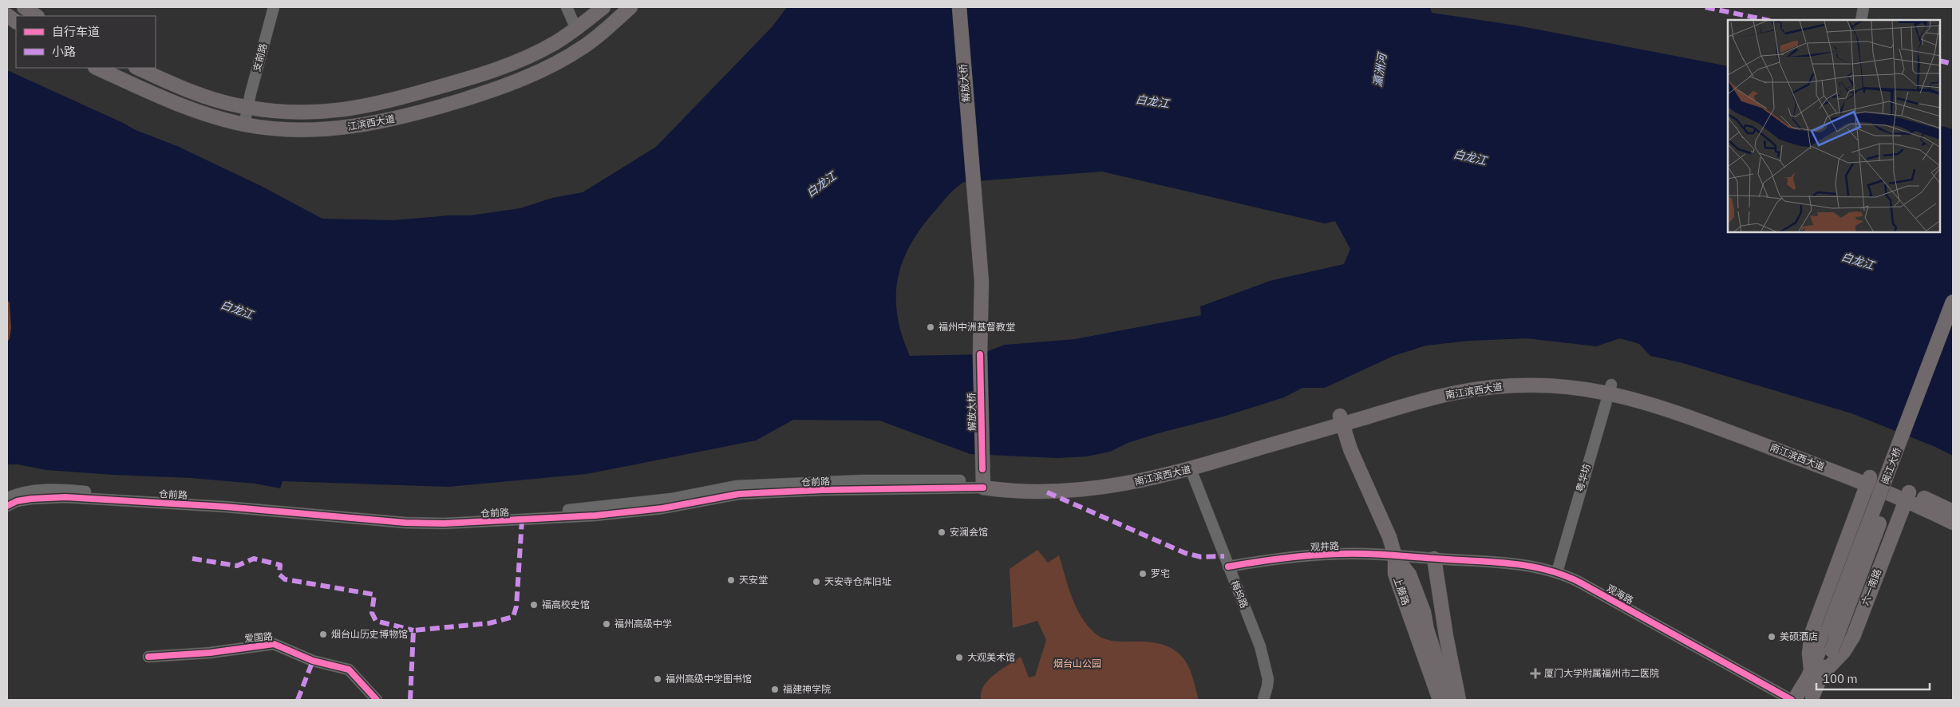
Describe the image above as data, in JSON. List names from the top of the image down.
{
  "streets": {
    "main road": [
      "解放大桥",
      "江滨西大道",
      "南江滨西大道",
      "闽江大桥",
      "六一南路",
      "上藤路"
    ],
    "street": [
      "支前路",
      "粤华坊",
      "仓前路",
      "观井路",
      "梅坞路",
      "观海路",
      "爱国路"
    ]
  },
  "crossings": [
    ["支前路", "江滨西大道"],
    ["解放大桥", "南江滨西大道"],
    ["解放大桥", "仓前路"],
    ["南江滨西大道", "粤华坊"],
    ["南江滨西大道", "仓前路"],
    ["南江滨西大道", "六一南路"],
    ["南江滨西大道", "上藤路"],
    ["南江滨西大道", "梅坞路"],
    ["闽江大桥", "六一南路"],
    ["粤华坊", "观海路"],
    ["观井路", "上藤路"],
    ["观井路", "梅坞路"],
    ["观井路", "观海路"],
    ["六一南路", "观海路"]
  ],
  "water": ["瀛洲河", "白龙江"],
  "parks": ["烟台山公园"],
  "places": {
    "other": [
      "福州中洲基督教堂",
      "安澜会馆",
      "罗宅",
      "天安堂",
      "天安寺仓库旧址",
      "福高校史馆",
      "福州高级中学",
      "烟台山历史博物馆",
      "美硕酒店",
      "大观美术馆",
      "福州高级中学图书馆",
      "福建神学院"
    ],
    "health": ["厦门大学附属福州市二医院"]
  },
  "legend": ["自行车道", "小路"],
  "scale_bar": "100 m"
}
